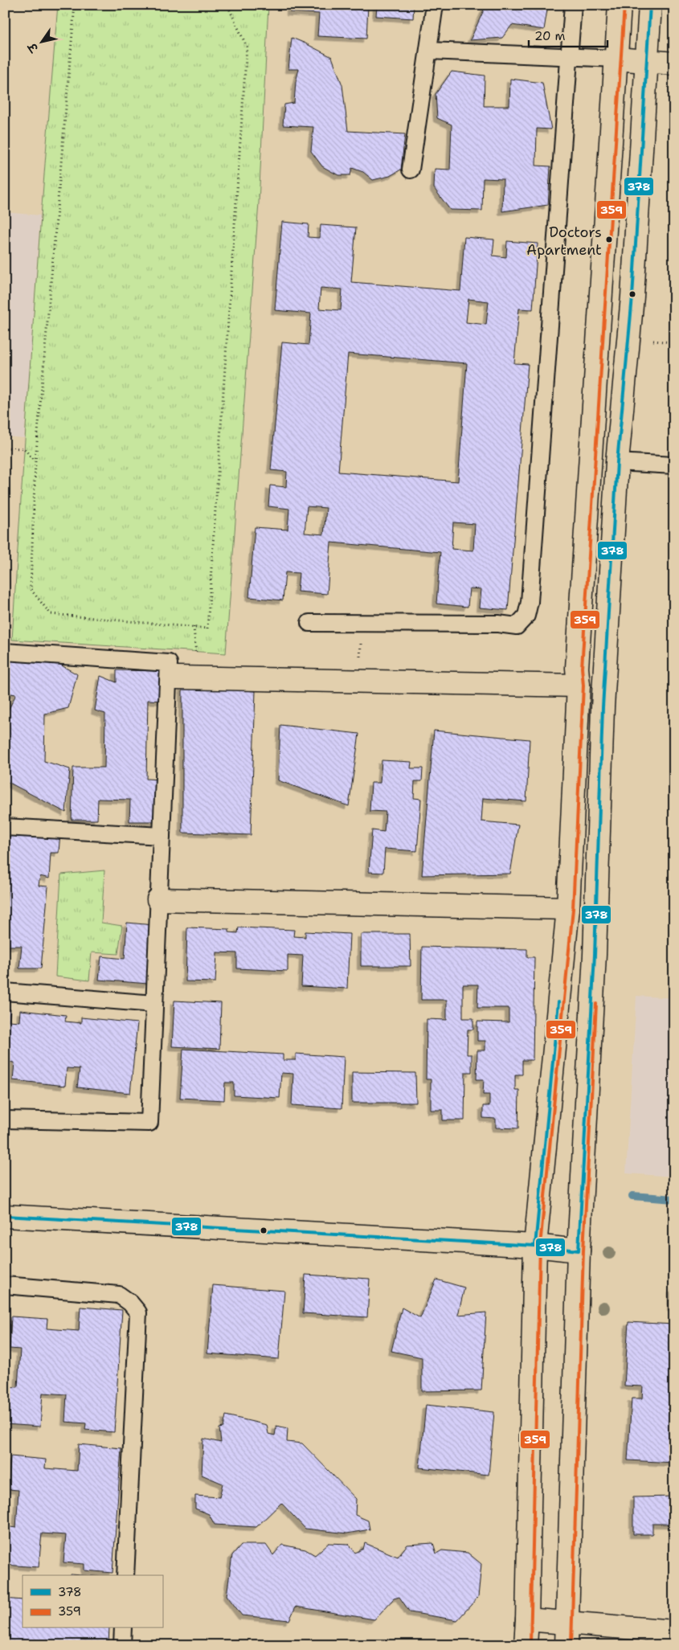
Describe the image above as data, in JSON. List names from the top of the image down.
{
  "places": ["Doctors Apartment"],
  "lines": ["transit line 378", "transit line 359"],
  "legend": ["378", "359"],
  "scale_bar": "20 m",
  "north": "bottom left"
}
